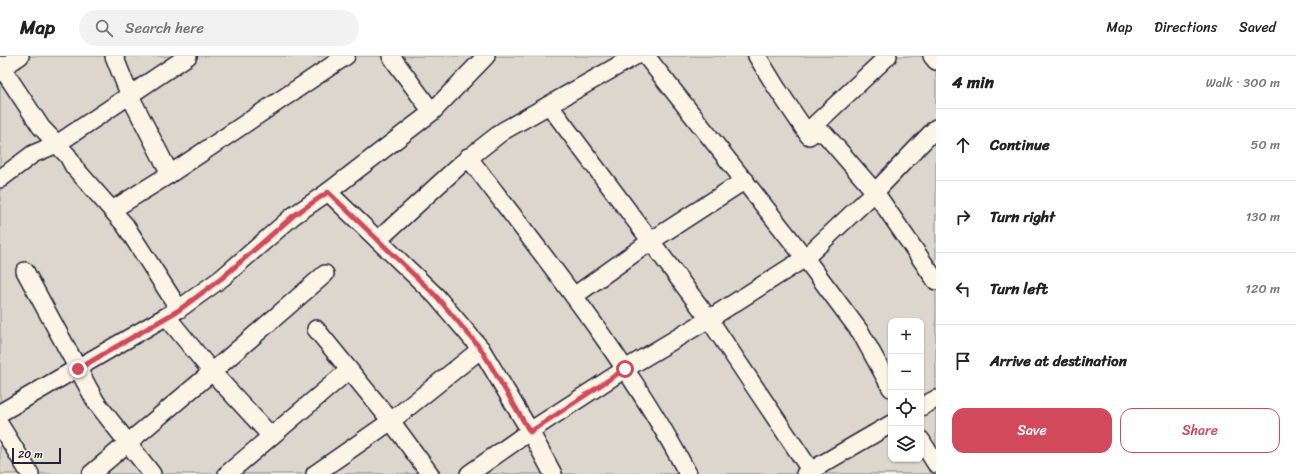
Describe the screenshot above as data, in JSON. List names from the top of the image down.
{
  "scale_bar": "20 m",
  "page": {
    "header": "Map",
    "search": "Search here",
    "nav": ["Map", "Directions", "Saved"],
    "heading": ["4 min", "Walk · 300 m"],
    "list": [
      ["Continue", "50 m"],
      ["Turn right", "130 m"],
      ["Turn left", "120 m"],
      "Arrive at destination"
    ],
    "map_buttons": ["+", "−"],
    "buttons": ["Save", "Share"],
    "scale": "20 m"
  }
}
